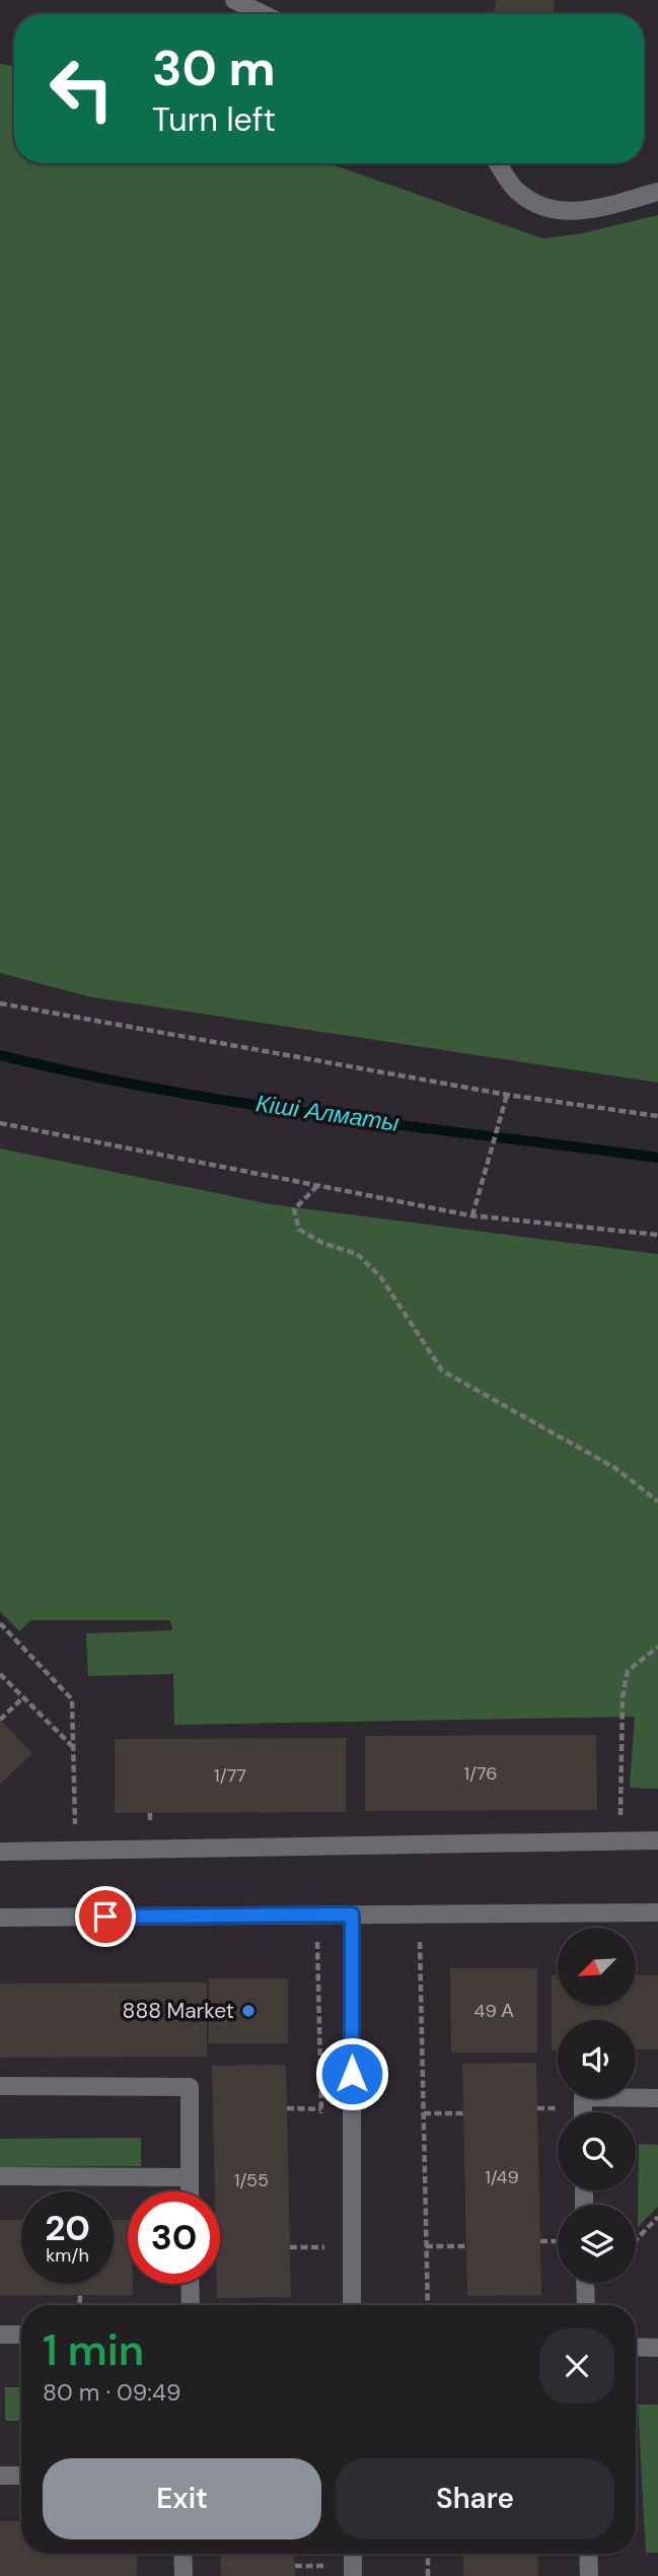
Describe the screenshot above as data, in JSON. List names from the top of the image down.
{
  "water": ["Кіші Алматы"],
  "places": ["888 Market"],
  "house_numbers": [
    "1/76",
    "1/77",
    "49 А",
    "1/49",
    "1/55"
  ],
  "north": "bottom left",
  "page": {
    "turn": ["30 m", "Turn left"],
    "speed": "20 km/h",
    "limit": "30",
    "heading": ["1 min", "80 m · 09:49"],
    "buttons": ["Exit", "Share"]
  }
}
